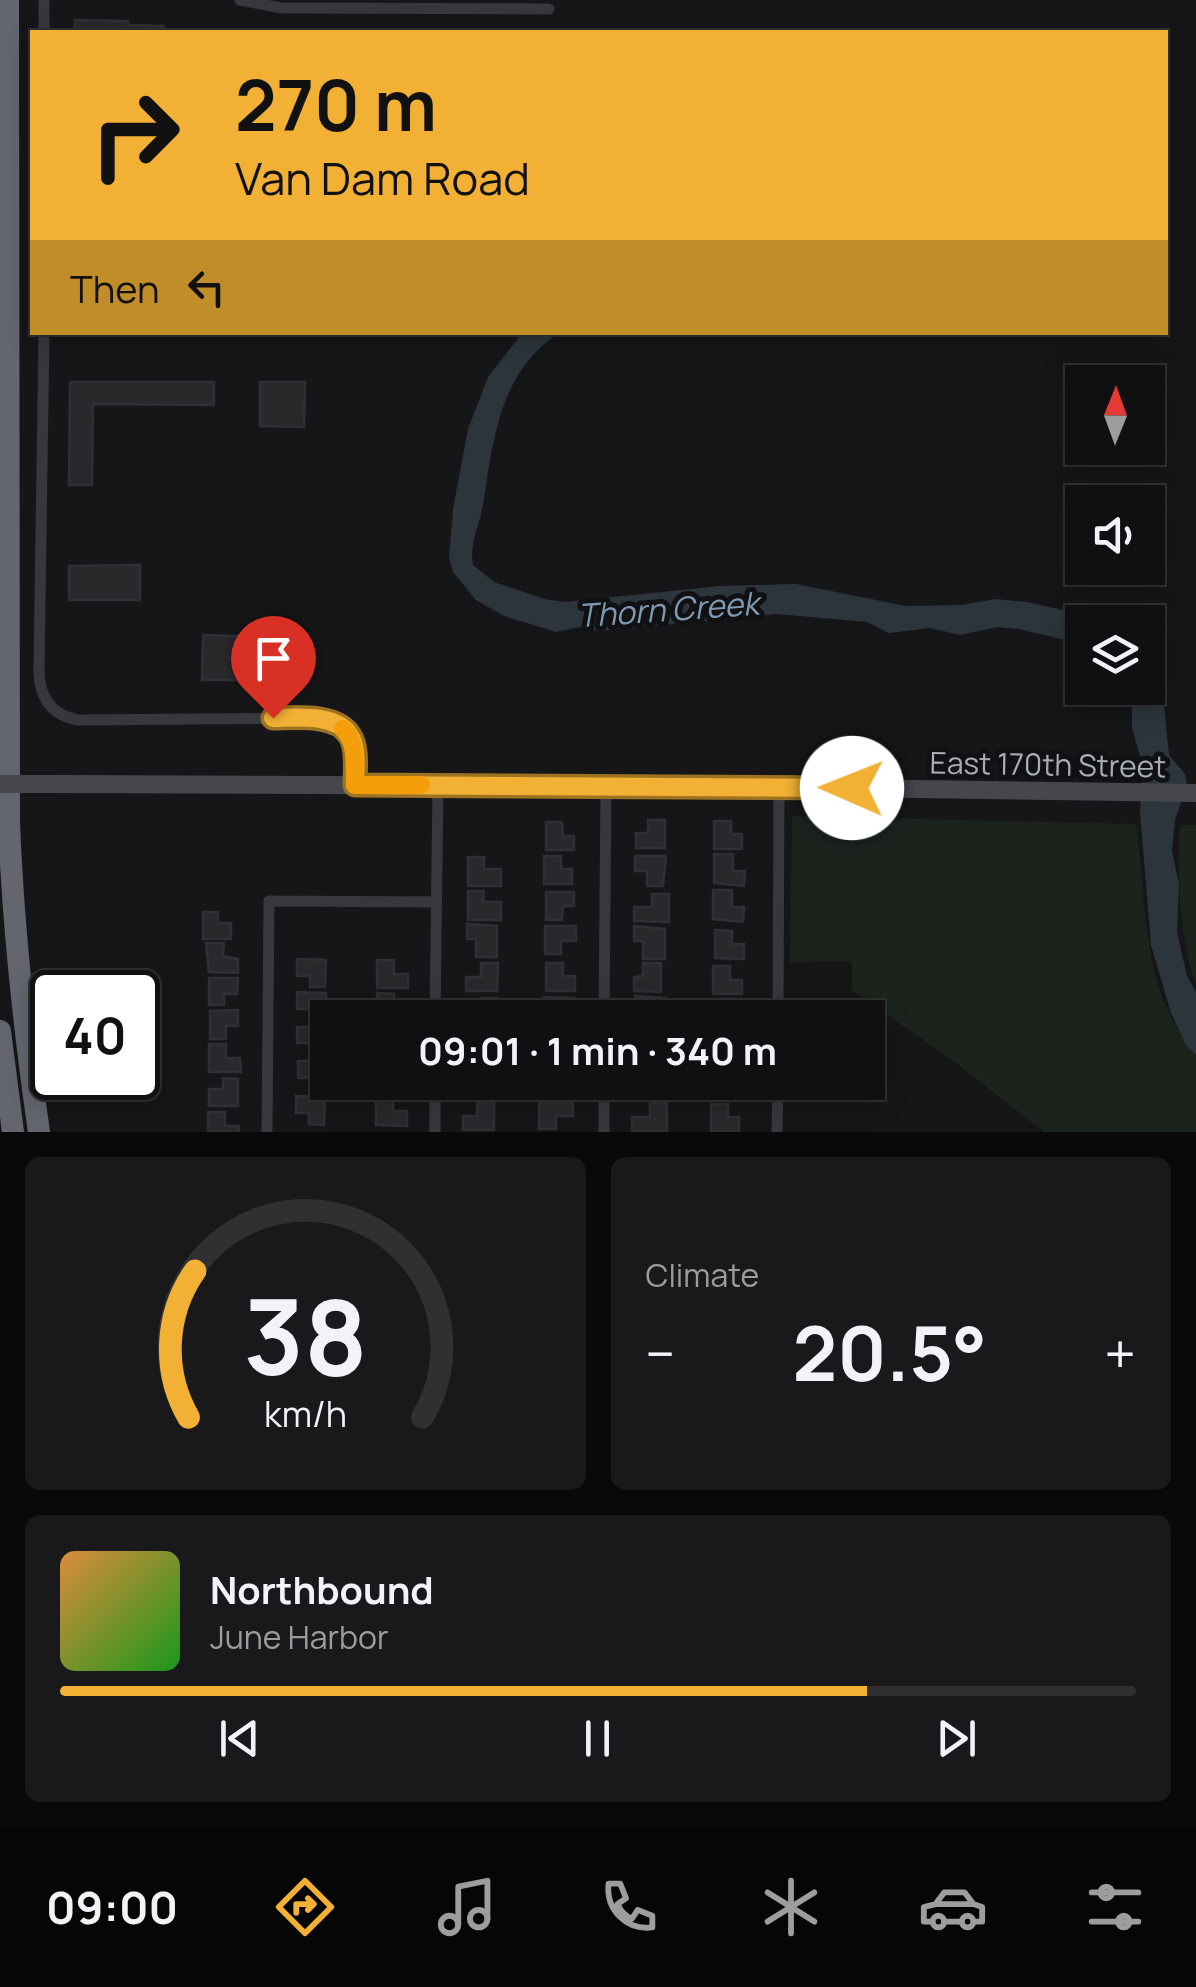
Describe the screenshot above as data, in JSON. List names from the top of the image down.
{
  "streets": {
    "street": ["East 170th Street"]
  },
  "water": ["Thorn Creek"],
  "north": "top",
  "page": {
    "turn": ["270 m", "Van Dam Road"],
    "then": "Then",
    "limit": "40",
    "trip": "09:01 · 1 min · 340 m",
    "tile": "Climate",
    "heat": ["−", "20.5°", "+"],
    "song": ["Northbound", "June Harbor"],
    "tabs": "09:00",
    "gauge": ["38", "km/h"]
  }
}
